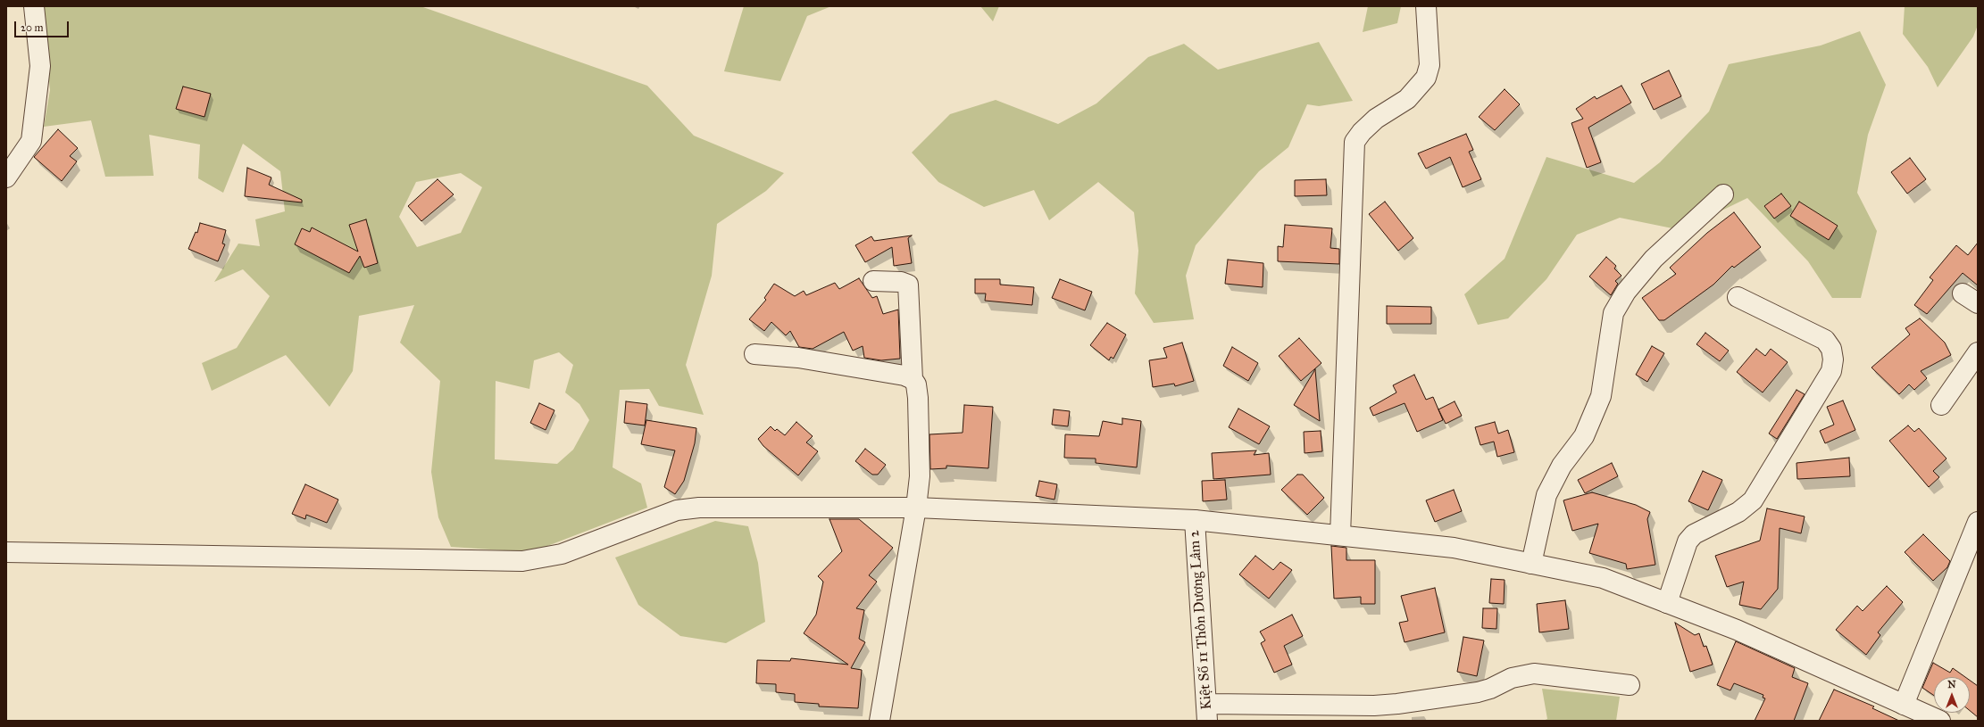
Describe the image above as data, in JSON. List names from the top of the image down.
{
  "streets": {
    "street": ["Kiệt Số 11 Thôn Dương Lâm 2"]
  },
  "scale_bar": "20 m",
  "north": "top"
}
